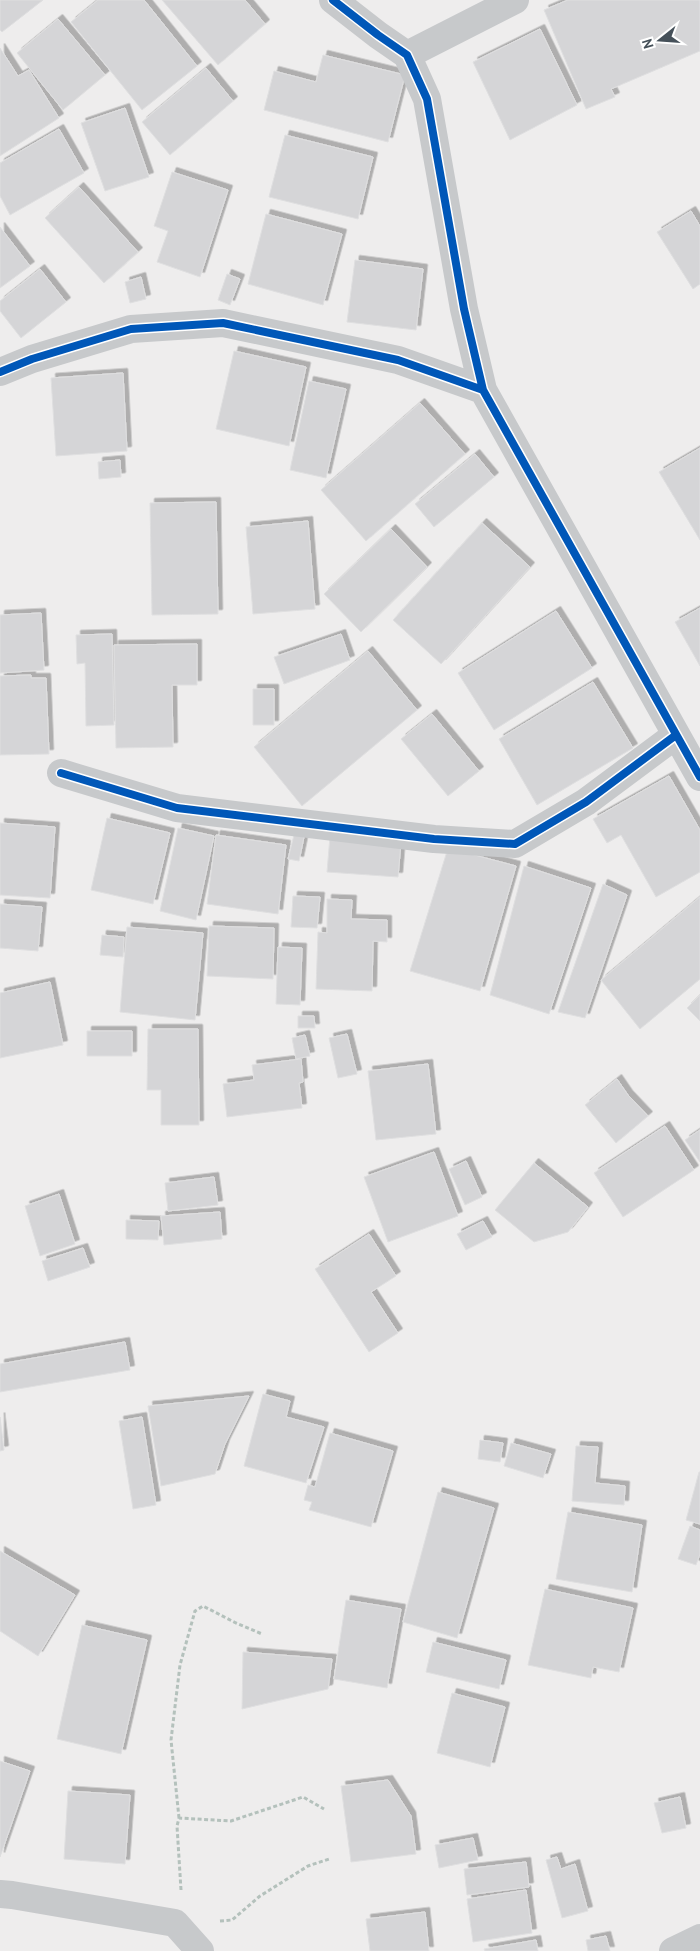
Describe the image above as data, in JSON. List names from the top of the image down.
{
  "north": "left"
}
